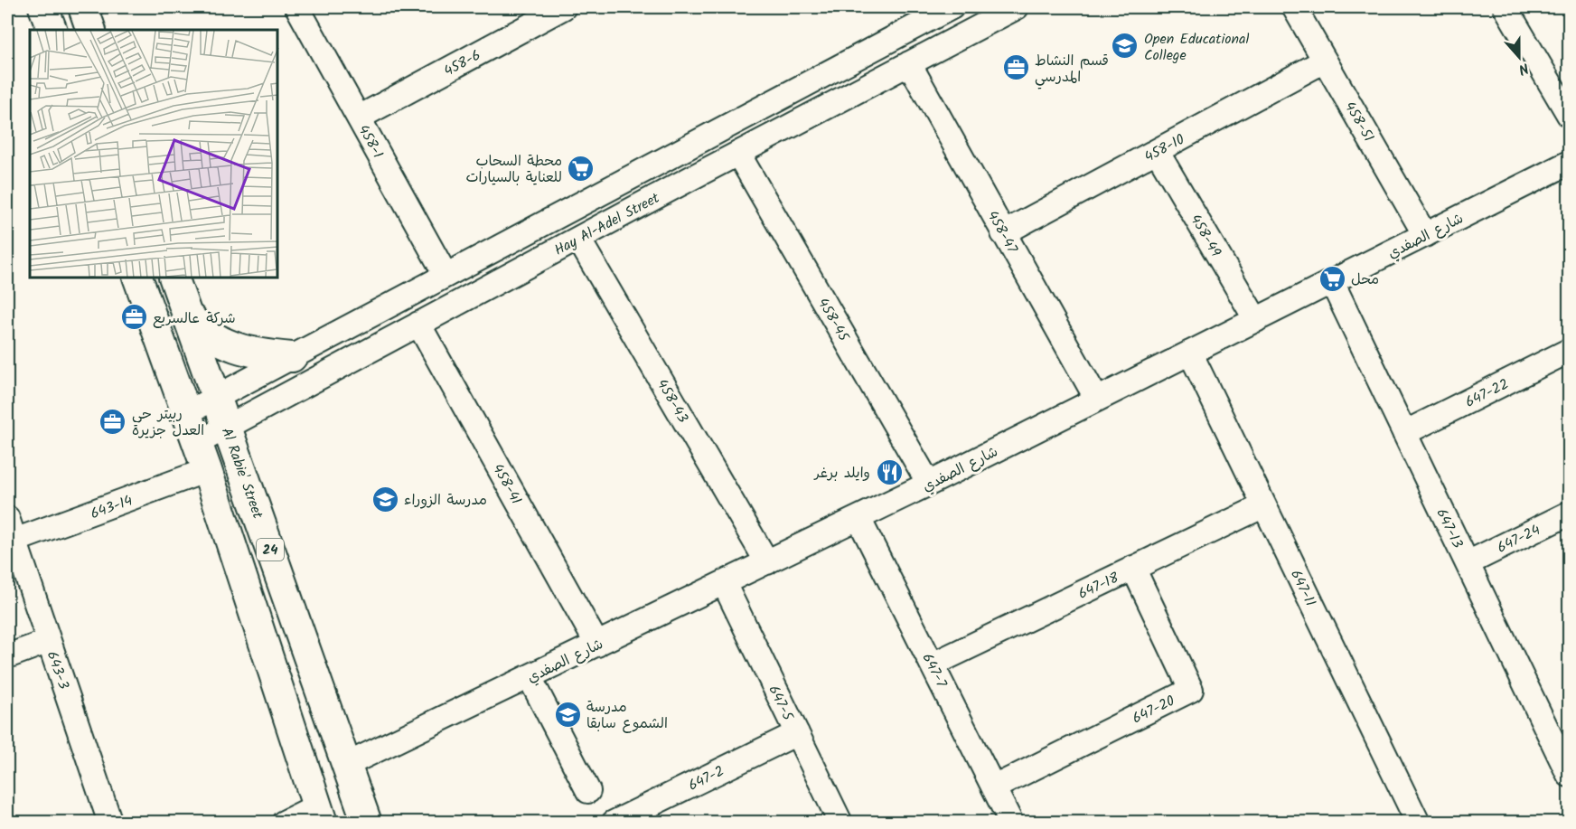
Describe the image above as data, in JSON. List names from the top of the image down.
{
  "streets": {
    "main road": ["Al Rabie' Street", "24"],
    "street": [
      "458-6",
      "458-51",
      "458-1",
      "458-10",
      "Hay Al-Adel Street",
      "458-47",
      "458-49",
      "شارع الصفدي",
      "458-45",
      "647-22",
      "458-43",
      "458-41",
      "643-14",
      "647-13",
      "647-24",
      "647-18",
      "647-11",
      "643-3",
      "647-7",
      "647-5",
      "647-20",
      "647-2"
    ]
  },
  "crossings": [
    ["458-6", "458-1"],
    ["458-51", "458-10"],
    ["458-51", "شارع الصفدي"],
    ["458-1", "Hay Al-Adel Street"],
    ["458-10", "458-47"],
    ["458-10", "458-49"],
    ["Hay Al-Adel Street", "458-47"],
    ["Hay Al-Adel Street", "458-45"],
    ["Hay Al-Adel Street", "458-43"],
    ["Hay Al-Adel Street", "Al Rabie' Street"],
    ["Hay Al-Adel Street", "458-41"],
    ["Hay Al-Adel Street", "24"],
    ["458-47", "شارع الصفدي"],
    ["458-49", "شارع الصفدي"],
    ["شارع الصفدي", "458-45"],
    ["شارع الصفدي", "458-43"],
    ["شارع الصفدي", "Al Rabie' Street"],
    ["شارع الصفدي", "458-41"],
    ["شارع الصفدي", "647-13"],
    ["شارع الصفدي", "647-11"],
    ["شارع الصفدي", "647-7"],
    ["شارع الصفدي", "647-5"],
    ["647-22", "647-13"],
    ["643-14", "24"],
    ["643-14", "643-3"],
    ["647-13", "647-24"],
    ["647-18", "647-11"],
    ["647-18", "647-7"],
    ["647-18", "647-20"],
    ["647-7", "647-20"],
    ["647-5", "647-2"]
  ],
  "places": {
    "school or university": ["Open Educational College", "مدرسة الزوراء", "مدرسة الشموع سابقا"],
    "office": ["قسم النشاط المدرسي", "شركة عالسريع", "ربيتر حي العدل جزيرة"],
    "supermarket": ["محطة السحاب للعناية بالسيارات", "محل"],
    "restaurant": ["وايلد برغر"]
  },
  "north": "bottom"
}
